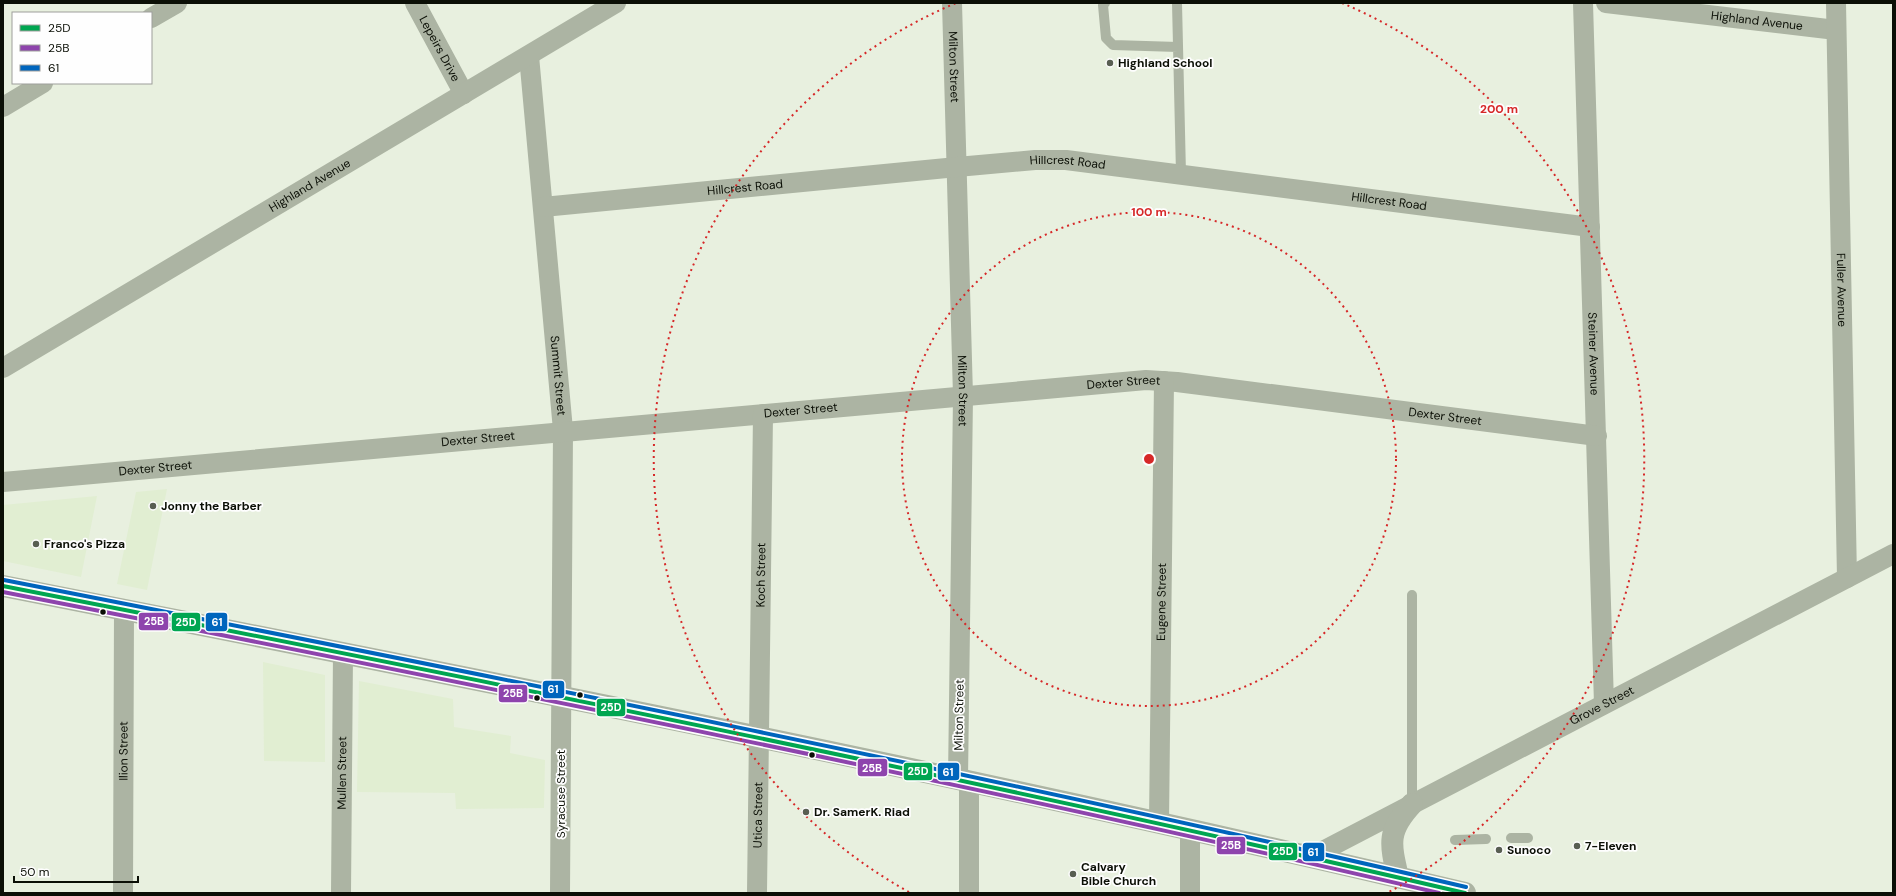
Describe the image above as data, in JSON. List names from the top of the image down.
{
  "streets": {
    "street": [
      "Highland Avenue",
      "Lepeirs Drive",
      "Milton Street",
      "Hillcrest Road",
      "Fuller Avenue",
      "Steiner Avenue",
      "Summit Street",
      "Dexter Street",
      "Koch Street",
      "Eugene Street",
      "Grove Street",
      "Ilion Street",
      "Mullen Street",
      "Syracuse Street",
      "Utica Street"
    ]
  },
  "crossings": [
    ["Highland Avenue", "Lepeirs Drive"],
    ["Highland Avenue", "Fuller Avenue"],
    ["Highland Avenue", "Summit Street"],
    ["Milton Street", "Hillcrest Road"],
    ["Milton Street", "Dexter Street"],
    ["Hillcrest Road", "Steiner Avenue"],
    ["Hillcrest Road", "Summit Street"],
    ["Fuller Avenue", "Grove Street"],
    ["Steiner Avenue", "Dexter Street"],
    ["Steiner Avenue", "Grove Street"],
    ["Summit Street", "Dexter Street"],
    ["Summit Street", "Syracuse Street"],
    ["Dexter Street", "Koch Street"],
    ["Dexter Street", "Eugene Street"],
    ["Koch Street", "Utica Street"]
  ],
  "places": [
    "Highland School",
    "Jonny the Barber",
    "Franco's Pizza",
    "Dr. SamerK. Riad",
    "7-Eleven",
    "Sunoco",
    "Calvary Bible Church"
  ],
  "lines": ["transit line 61", "transit line 25D", "transit line 25B"],
  "legend": ["25D", "25B", "61"],
  "scale_bar": "50 m",
  "rings": ["200 m", "100 m"]
}
